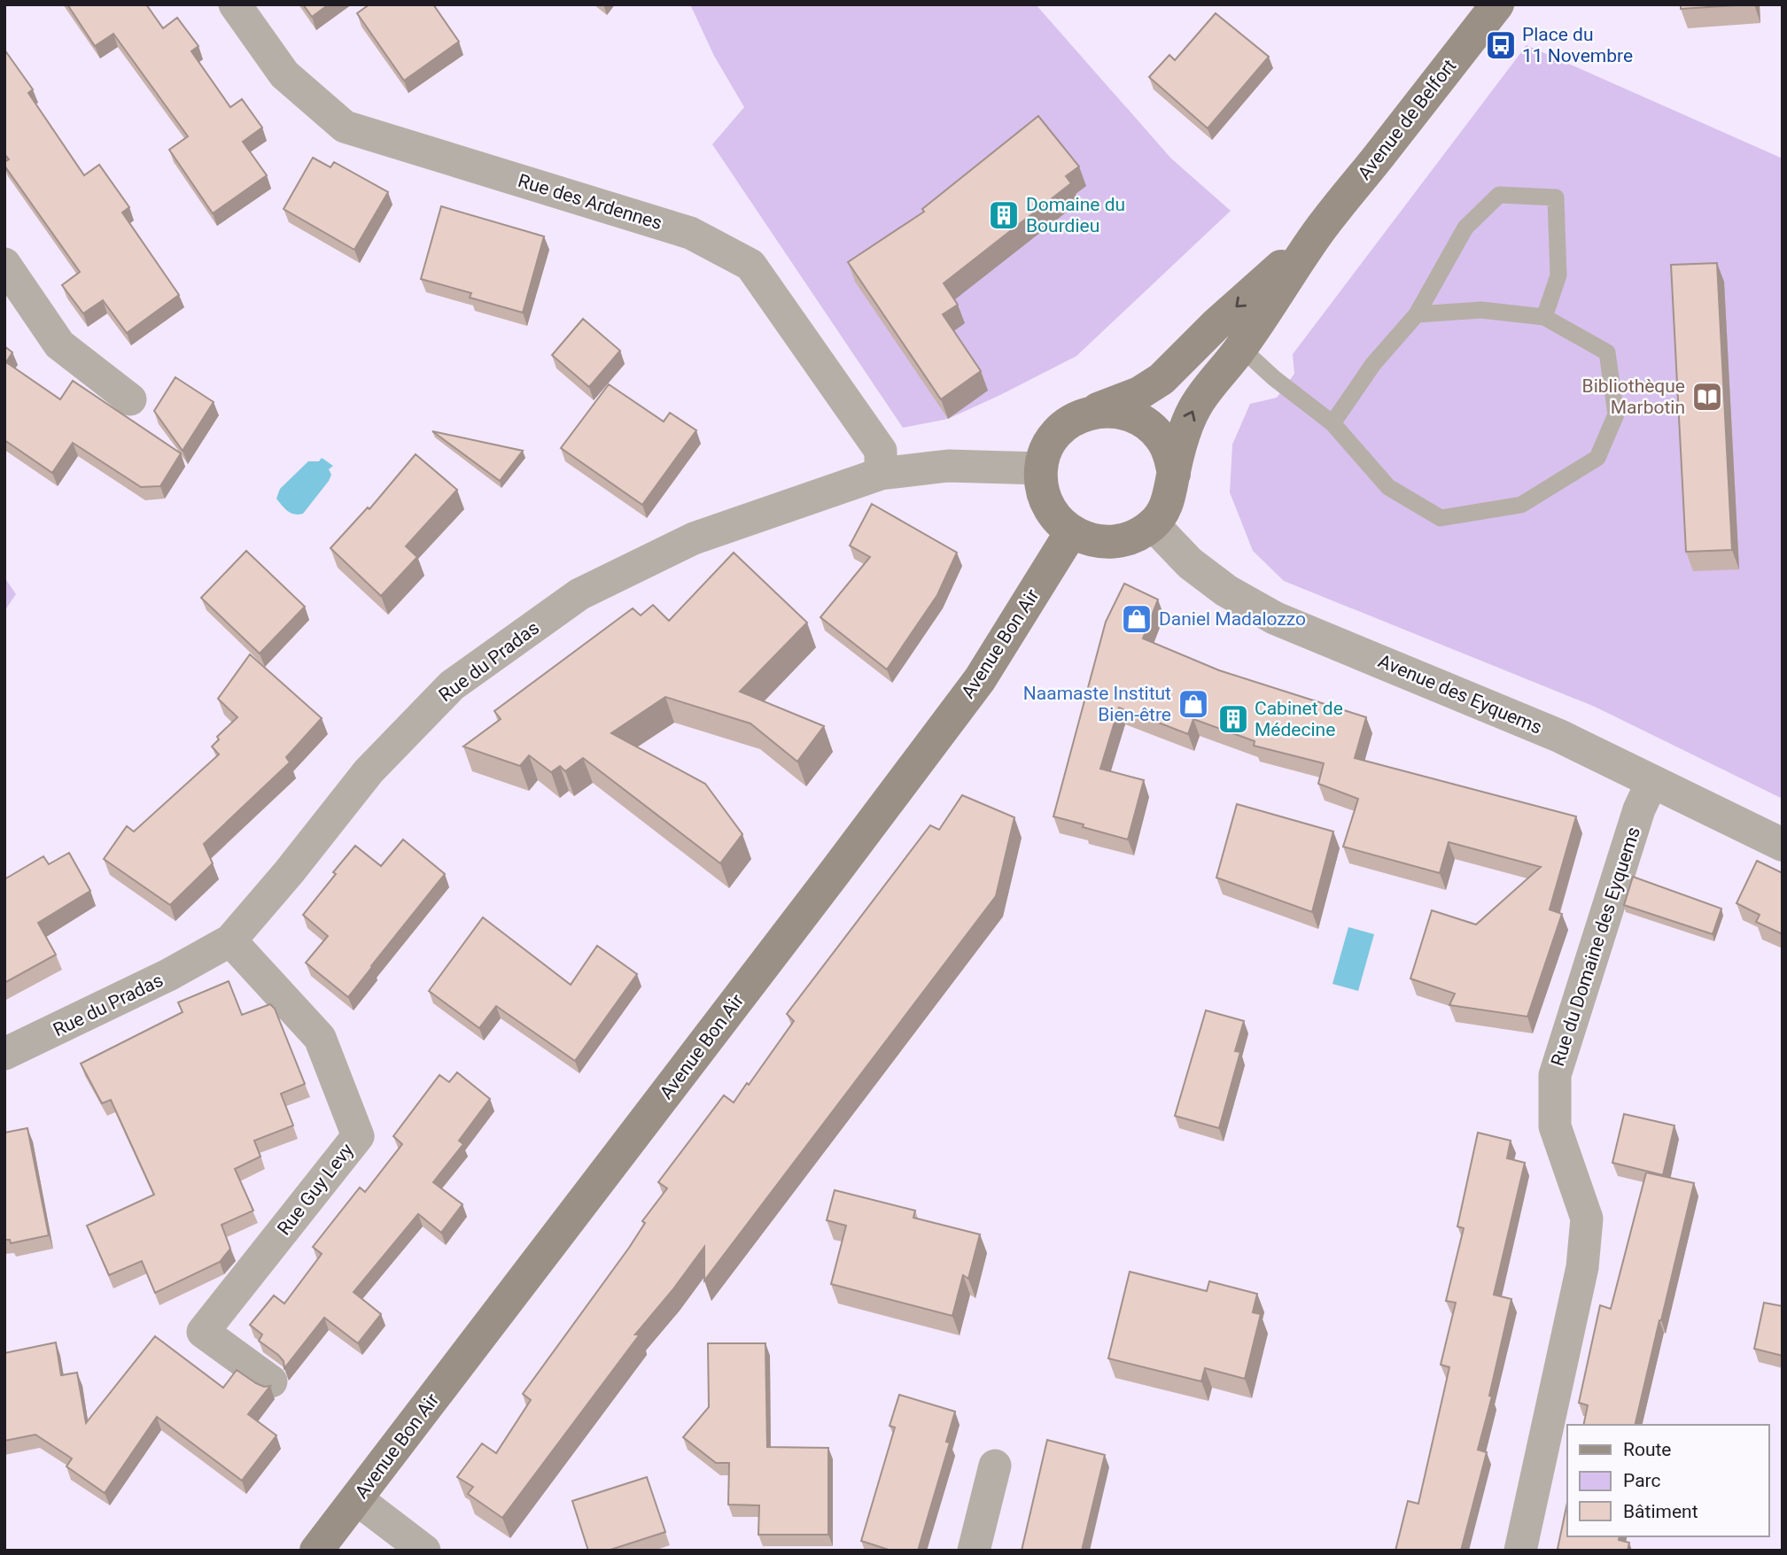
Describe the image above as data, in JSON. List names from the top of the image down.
{
  "streets": {
    "main road": ["Avenue de Belfort", "Avenue Bon Air"],
    "street": [
      "Rue des Ardennes",
      "Rue du Pradas",
      "Avenue des Eyquems",
      "Rue du Domaine des Eyquems",
      "Rue Guy Levy"
    ]
  },
  "crossings": [
    ["Avenue de Belfort", "Avenue Bon Air"],
    ["Avenue de Belfort", "Rue du Pradas"],
    ["Avenue de Belfort", "Avenue des Eyquems"],
    ["Rue des Ardennes", "Rue du Pradas"],
    ["Avenue Bon Air", "Rue du Pradas"],
    ["Avenue Bon Air", "Avenue des Eyquems"],
    ["Rue du Pradas", "Avenue des Eyquems"],
    ["Rue du Pradas", "Rue Guy Levy"],
    ["Avenue des Eyquems", "Rue du Domaine des Eyquems"]
  ],
  "places": {
    "bus stop": ["Place du 11 Novembre"],
    "building": ["Domaine du Bourdieu", "Cabinet de Médecine"],
    "library": ["Bibliothèque Marbotin"],
    "shop": ["Daniel Madalozzo", "Naamaste Institut Bien-être"]
  },
  "legend": ["Route", "Parc", "Bâtiment"]
}
